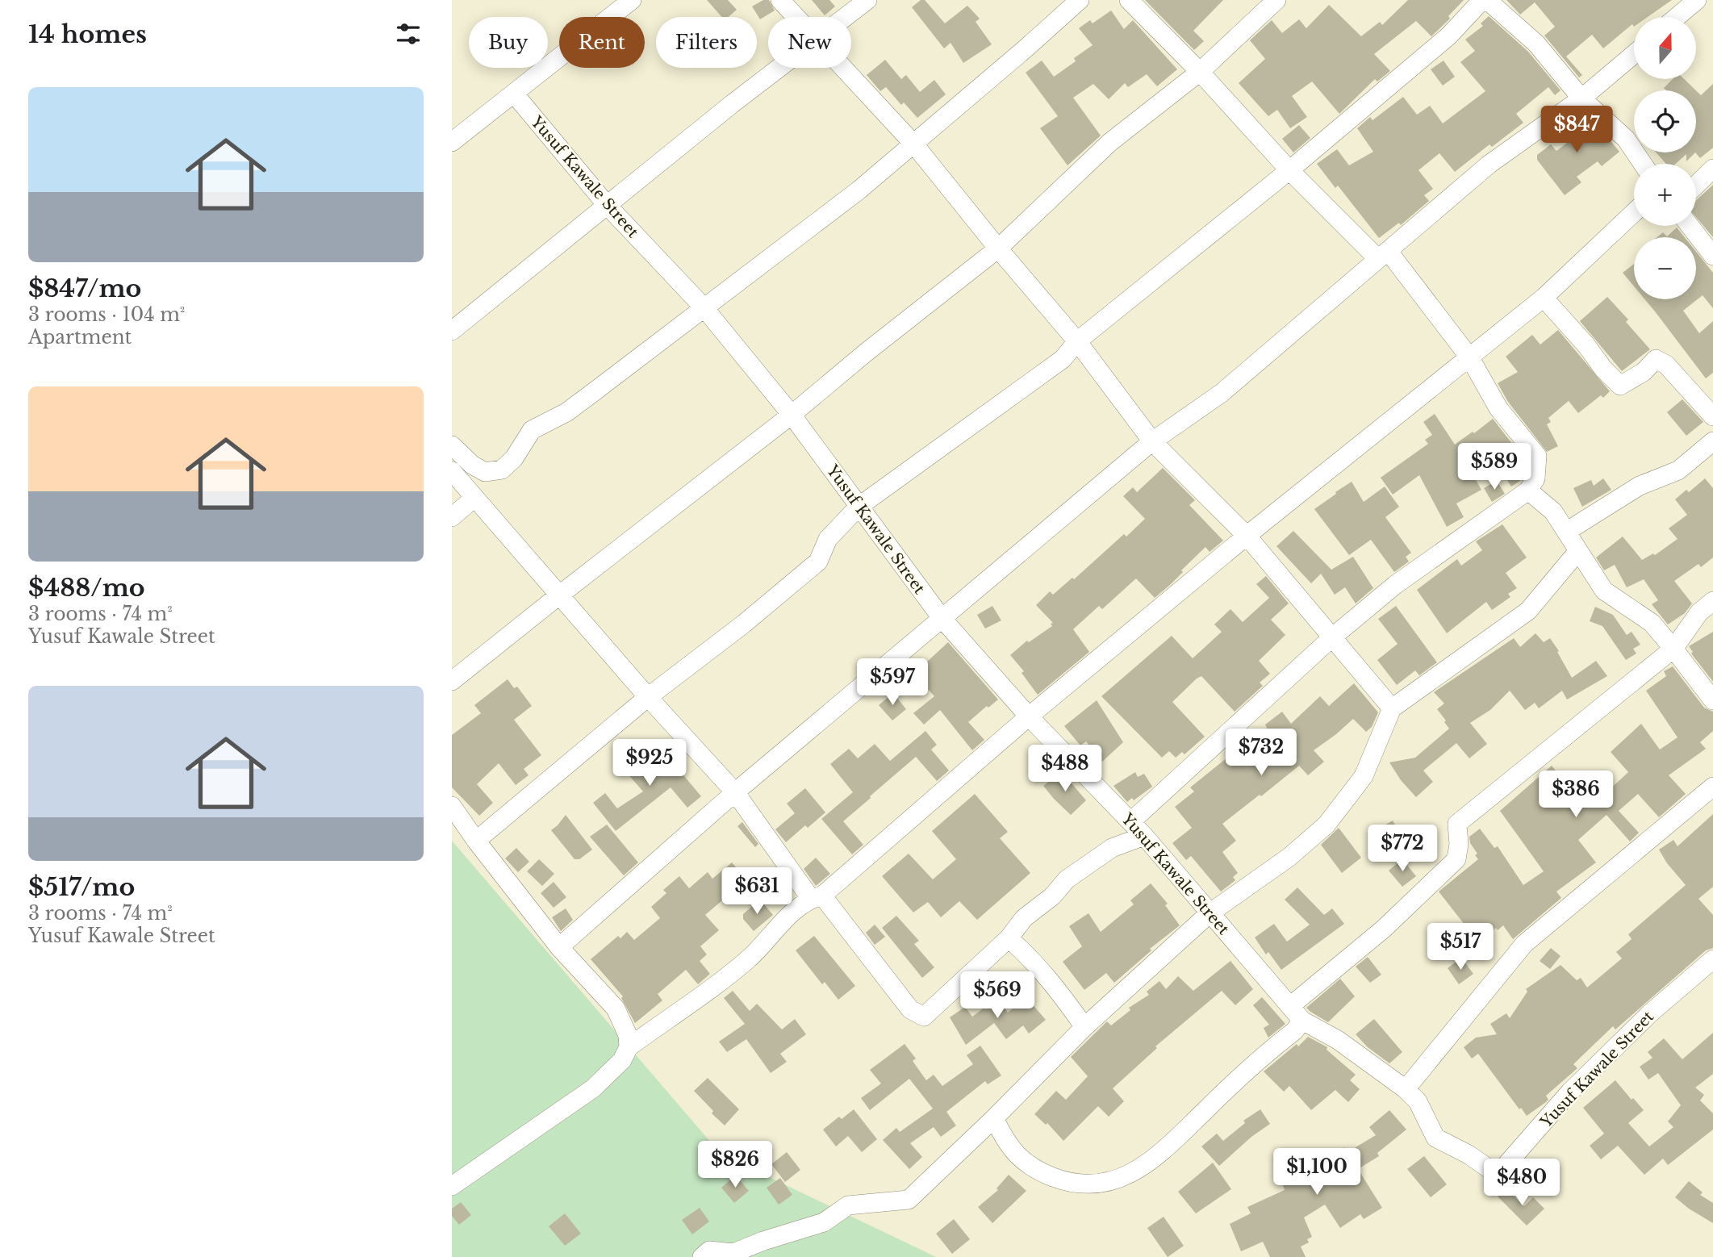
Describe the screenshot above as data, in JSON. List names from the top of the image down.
{
  "streets": {
    "street": ["Yusuf Kawale Street"]
  },
  "north": "top",
  "page": {
    "heading": "14 homes",
    "map_buttons": ["+", "−"],
    "chip": [
      "Buy",
      "Rent",
      "Filters",
      "New"
    ],
    "list": [
      {
        "name": "$847/mo",
        "note": "3 rooms · 104 m² · Apartment"
      },
      {
        "name": "$488/mo",
        "note": "3 rooms · 74 m² · Yusuf Kawale Street"
      },
      {
        "name": "$517/mo",
        "note": "3 rooms · 74 m² · Yusuf Kawale Street"
      }
    ],
    "price": [
      "$847",
      "$589",
      "$597",
      "$732",
      "$925",
      "$488",
      "$386",
      "$772",
      "$631",
      "$517",
      "$569",
      "$826",
      "$1,100",
      "$480"
    ]
  }
}
